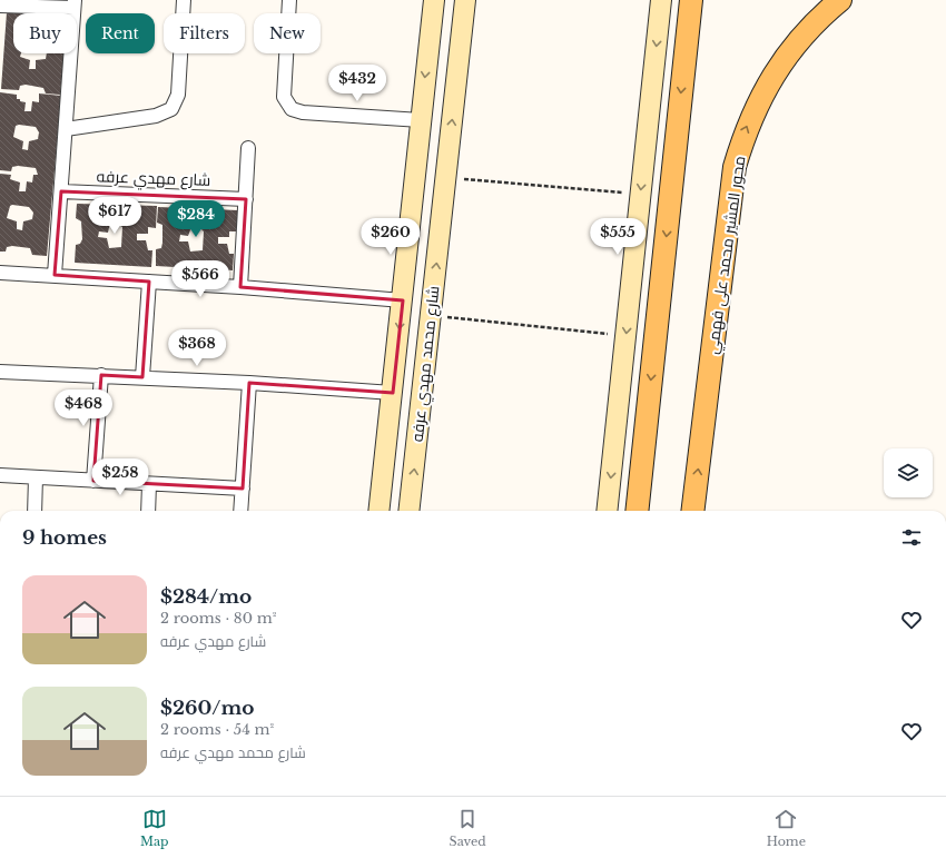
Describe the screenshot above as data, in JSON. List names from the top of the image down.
{
  "streets": {
    "main road": ["محور المشير محمد على فهمي"],
    "street": ["شارع مهدي عرفه", "شارع محمد مهدي عرفه"]
  },
  "page": {
    "chip": [
      "Buy",
      "Rent",
      "Filters",
      "New"
    ],
    "price": [
      "$432",
      "$617",
      "$284",
      "$260",
      "$555",
      "$566",
      "$368",
      "$468",
      "$258"
    ],
    "heading": "9 homes",
    "list": [
      {
        "name": "$284/mo",
        "note": "2 rooms · 80 m² · شارع مهدي عرفه"
      },
      {
        "name": "$260/mo",
        "note": "2 rooms · 54 m² · شارع محمد مهدي عرفه"
      }
    ],
    "tabs": ["Map", "Saved", "Home"]
  }
}
